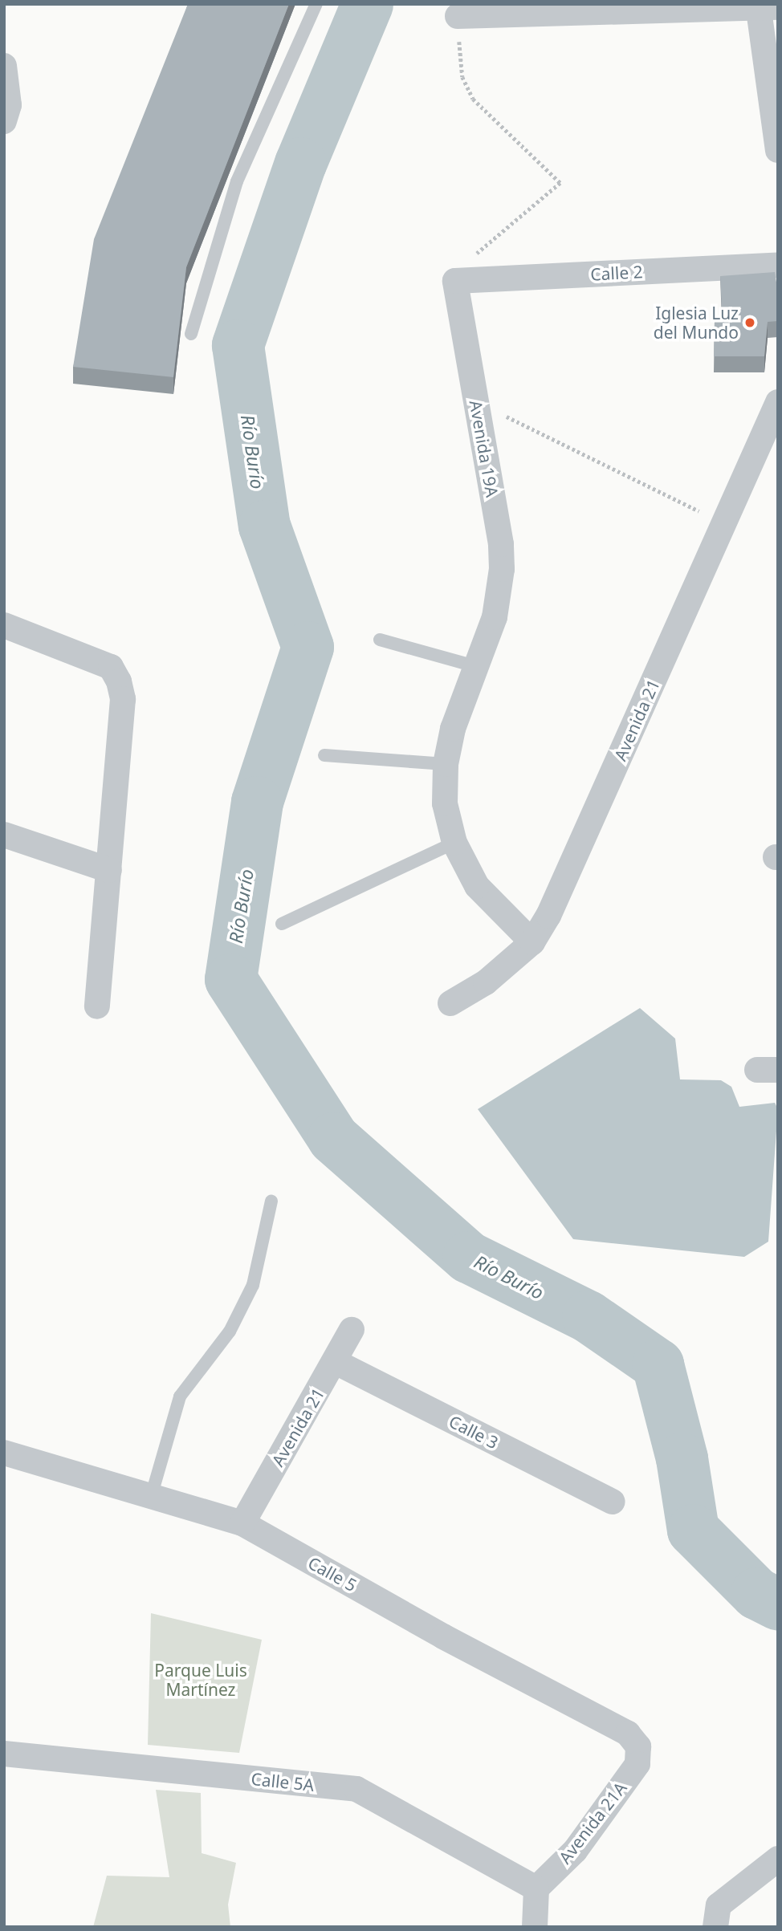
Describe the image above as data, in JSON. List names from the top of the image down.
{
  "streets": {
    "street": [
      "Calle 2",
      "Avenida 19A",
      "Avenida 21",
      "Calle 3",
      "Calle 5",
      "Calle 5A",
      "Avenida 21A"
    ]
  },
  "crossings": [
    ["Calle 2", "Avenida 19A"],
    ["Avenida 19A", "Avenida 21"],
    ["Avenida 21", "Calle 3"],
    ["Avenida 21", "Calle 5"],
    ["Calle 5", "Avenida 21A"],
    ["Calle 5A", "Avenida 21A"]
  ],
  "water": ["Río Burío"],
  "parks": ["Parque Luis Martínez"],
  "places": ["Iglesia Luz del Mundo"]
}
